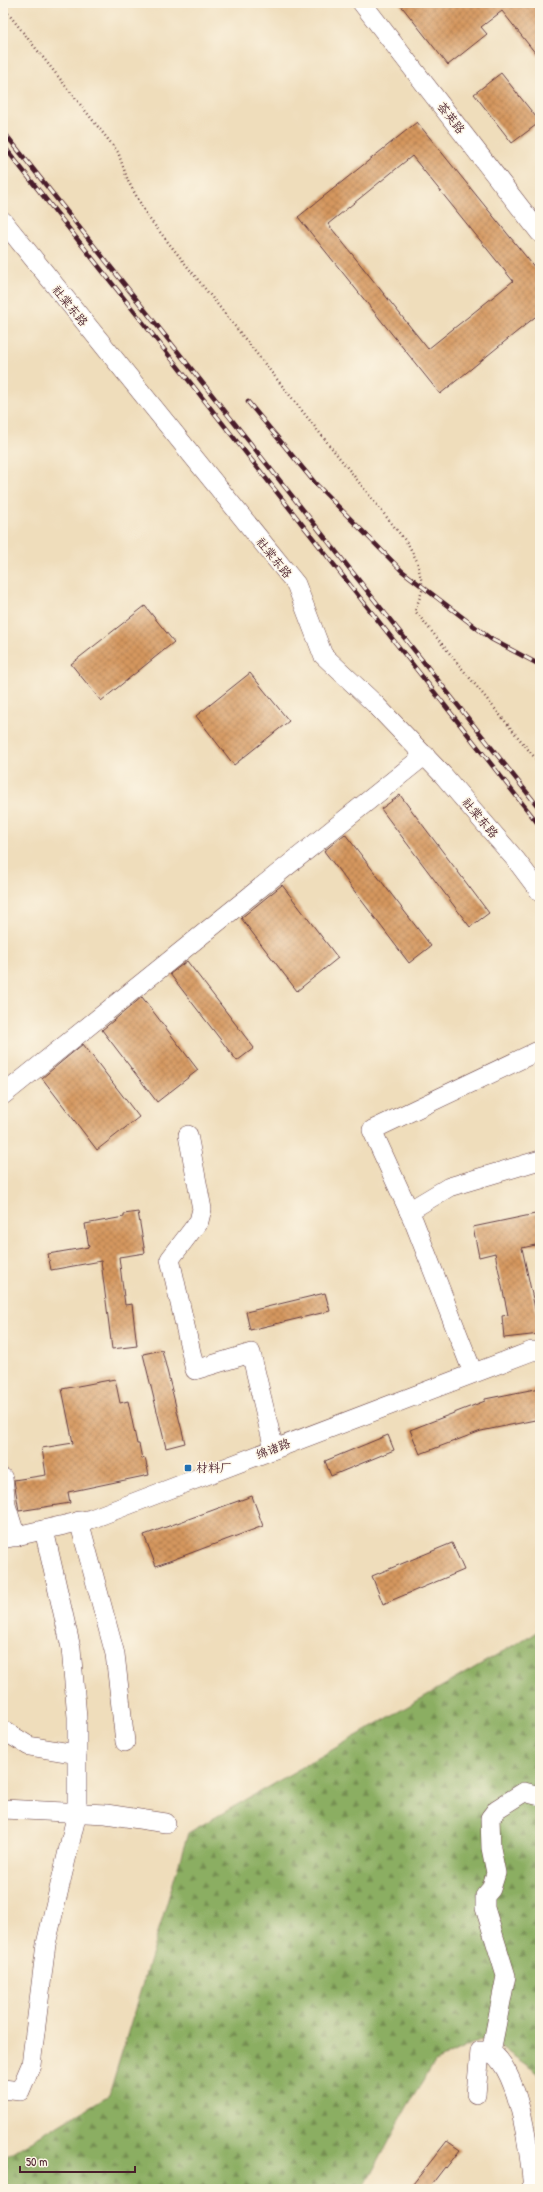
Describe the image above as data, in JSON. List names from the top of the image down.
{
  "streets": {
    "street": ["荟英路", "社棠东路", "绵诸路"]
  },
  "places": {
    "transit": ["材料厂"]
  },
  "scale_bar": "50 m"
}
